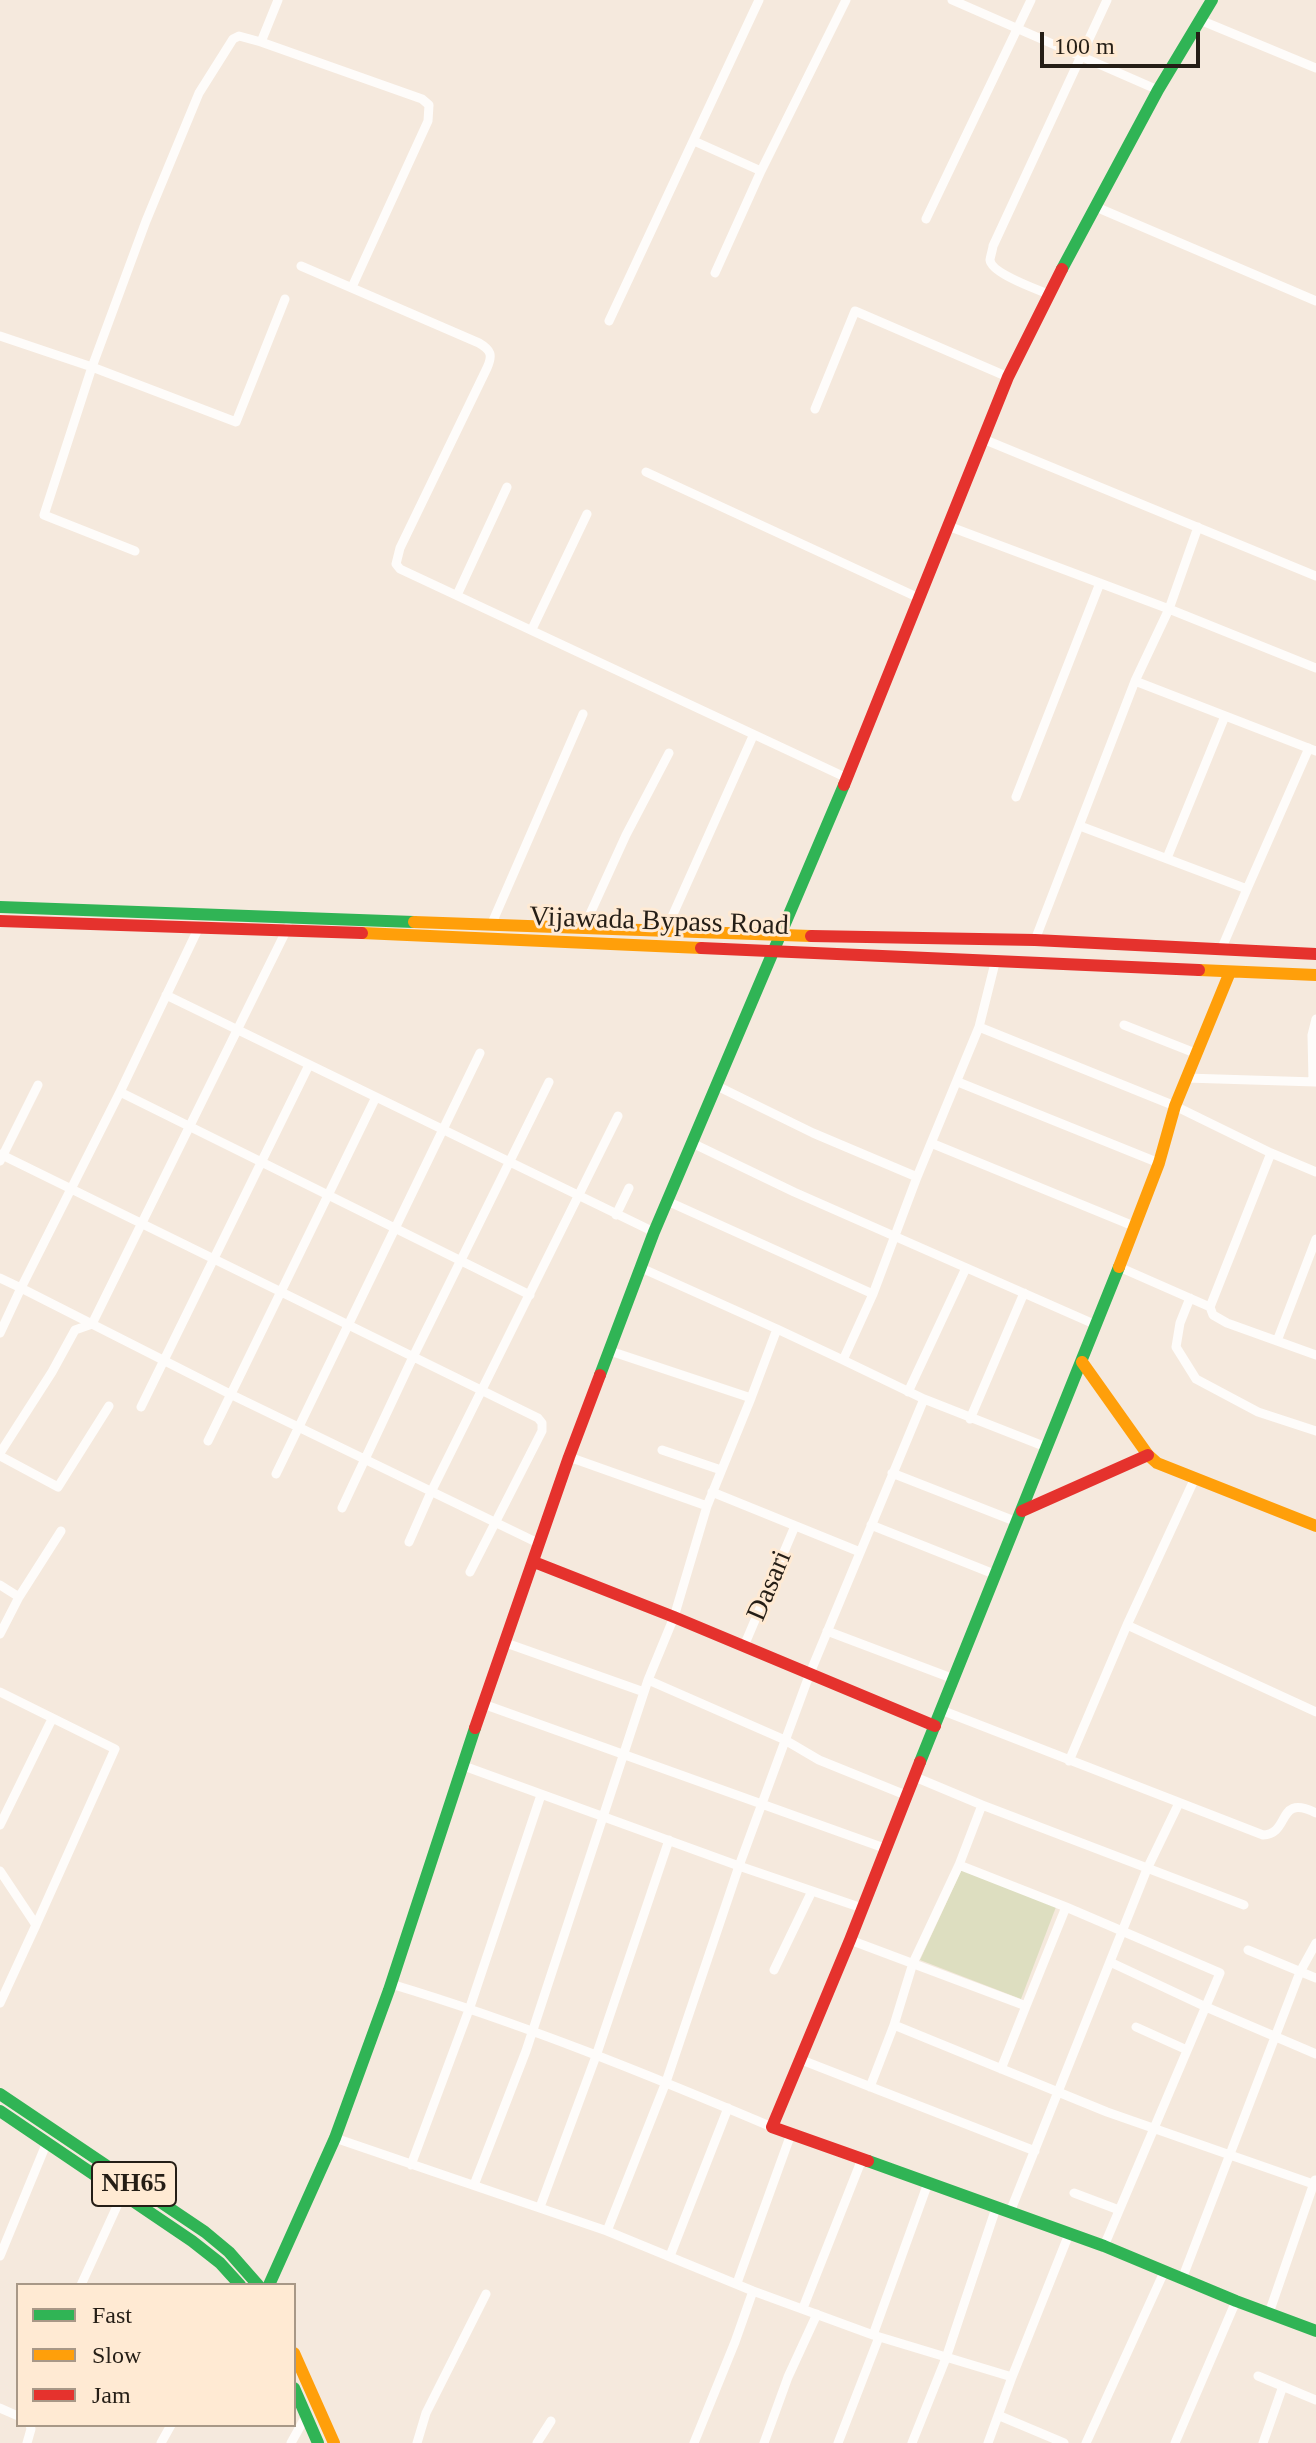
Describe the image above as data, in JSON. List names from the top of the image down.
{
  "streets": {
    "main road": ["Vijawada Bypass Road", "NH65"],
    "street": ["Dasari"]
  },
  "legend": ["Fast", "Slow", "Jam"],
  "scale_bar": "100 m"
}
